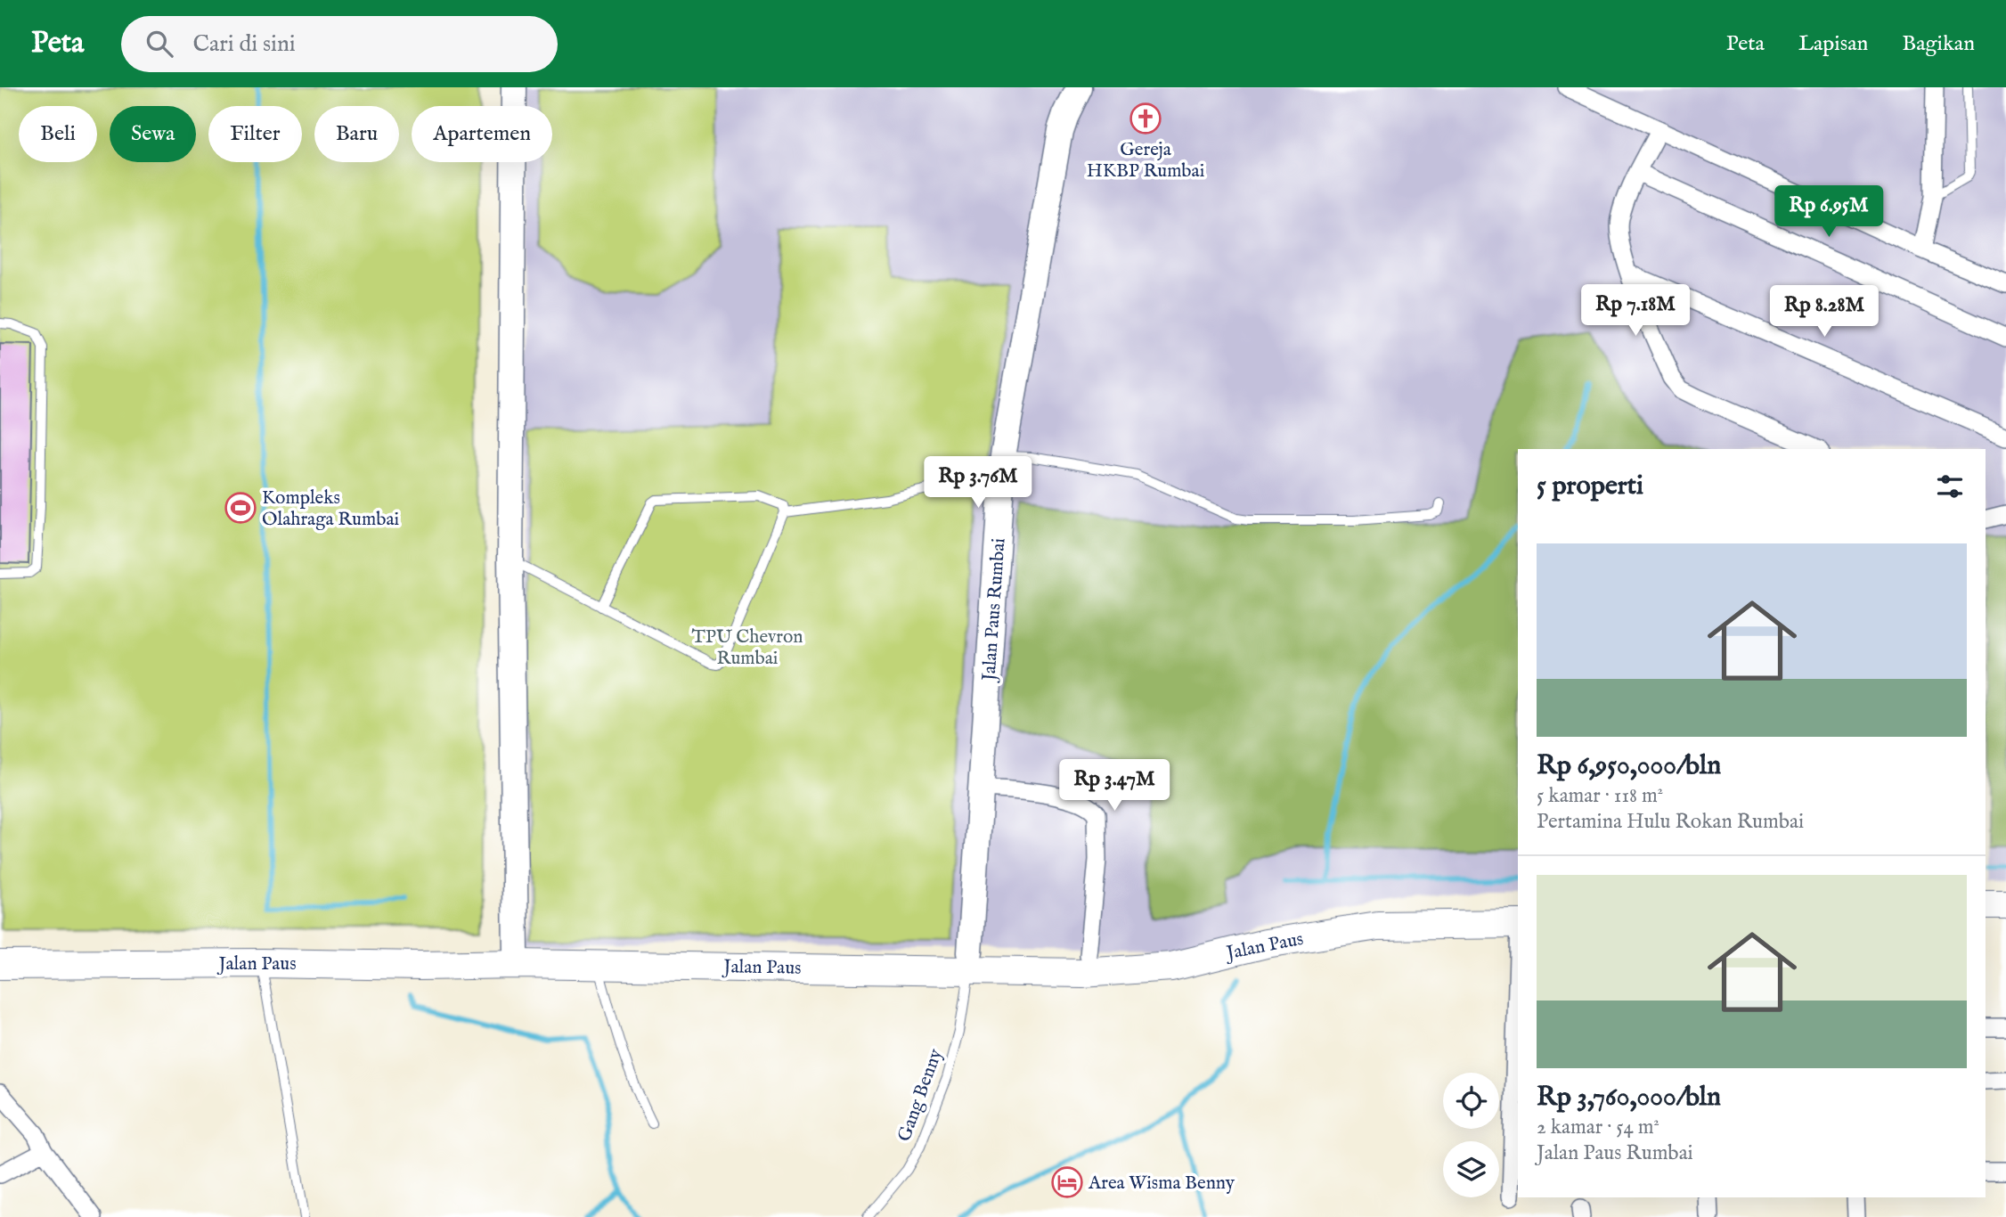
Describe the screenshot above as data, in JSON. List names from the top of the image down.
{
  "streets": {
    "main road": ["Jalan Paus"],
    "street": ["Jalan Paus Rumbai"],
    "lane": ["Gang Benny"]
  },
  "crossings": [
    ["Jalan Paus Rumbai", "Jalan Paus"],
    ["Jalan Paus Rumbai", "Gang Benny"],
    ["Jalan Paus", "Gang Benny"]
  ],
  "parks": ["TPU Chevron Rumbai"],
  "places": {
    "church": ["Gereja HKBP Rumbai"],
    "sports": ["Kompleks Olahraga Rumbai"],
    "hotel": ["Area Wisma Benny"]
  },
  "page": {
    "header": "Peta",
    "search": "Cari di sini",
    "nav": ["Peta", "Lapisan", "Bagikan"],
    "chip": [
      "Beli",
      "Sewa",
      "Filter",
      "Baru",
      "Apartemen"
    ],
    "price": [
      "Rp 6.95M",
      "Rp 7.18M",
      "Rp 8.28M",
      "Rp 3.76M",
      "Rp 3.47M"
    ],
    "heading": "5 properti",
    "list": [
      {
        "name": "Rp 6,950,000/bln",
        "note": "5 kamar · 118 m² · Pertamina Hulu Rokan Rumbai"
      },
      {
        "name": "Rp 3,760,000/bln",
        "note": "2 kamar · 54 m² · Jalan Paus Rumbai"
      }
    ]
  }
}
